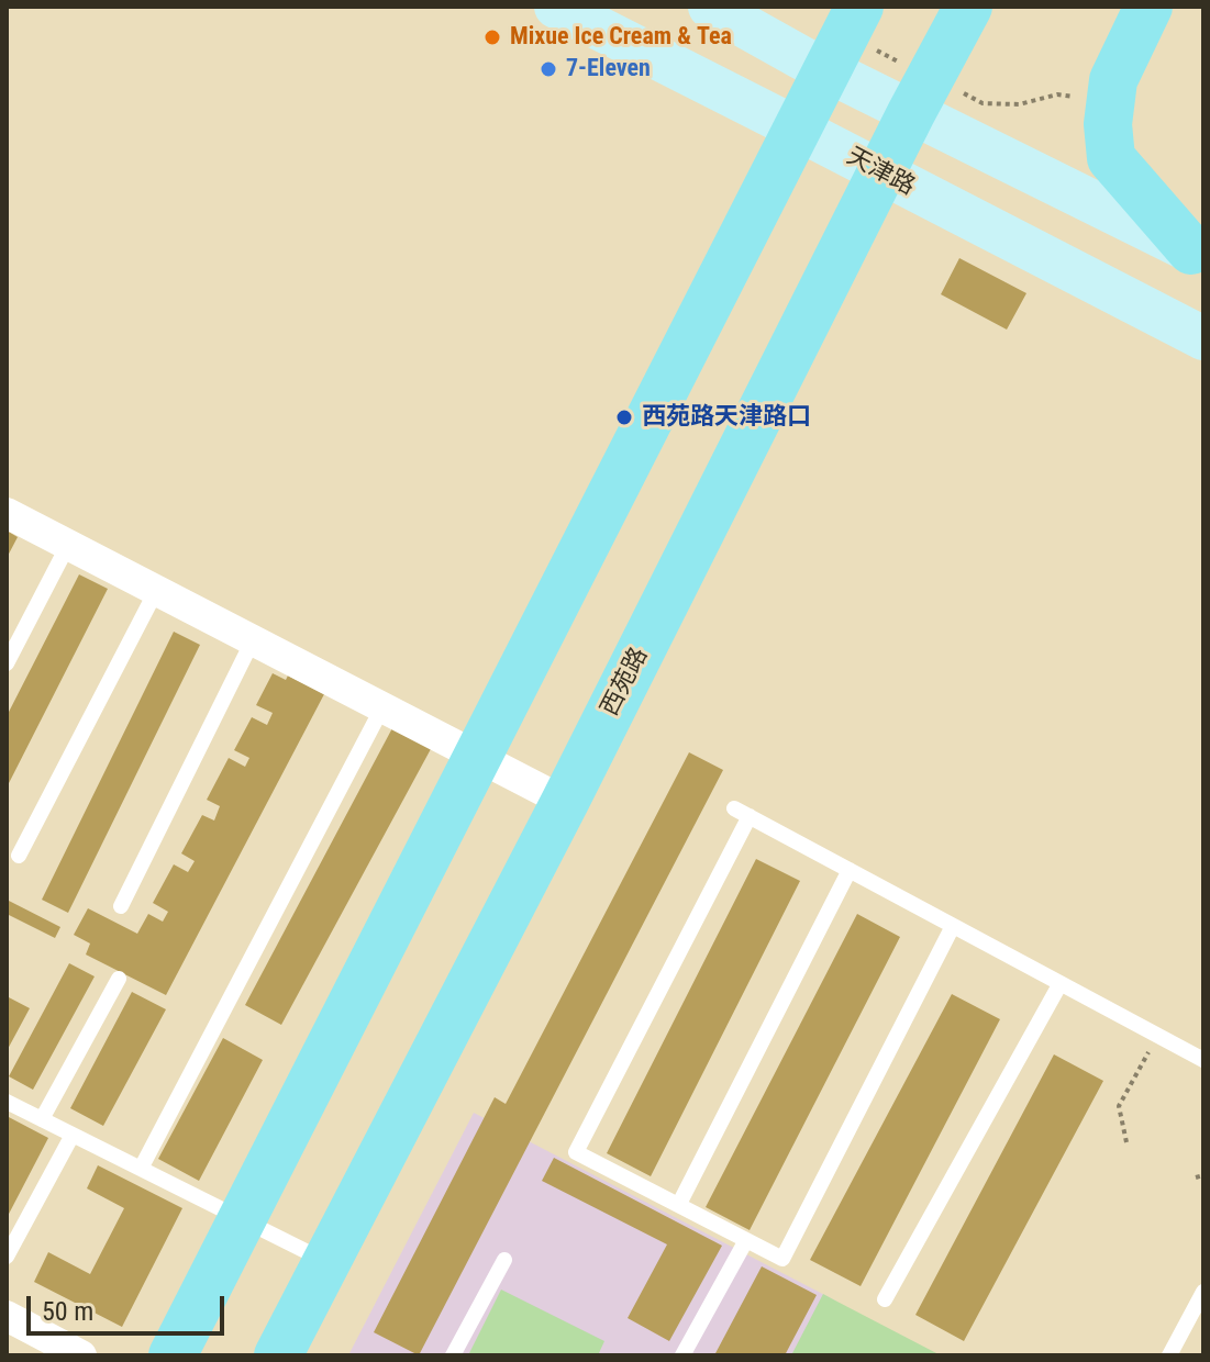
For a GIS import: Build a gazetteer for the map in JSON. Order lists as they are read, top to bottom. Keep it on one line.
{"streets":{"main road":["天津路","西苑路"]},"crossings":[["天津路","西苑路"]],"places":["Mixue Ice Cream & Tea","7-Eleven","西苑路天津路口"],"scale_bar":"50 m"}
